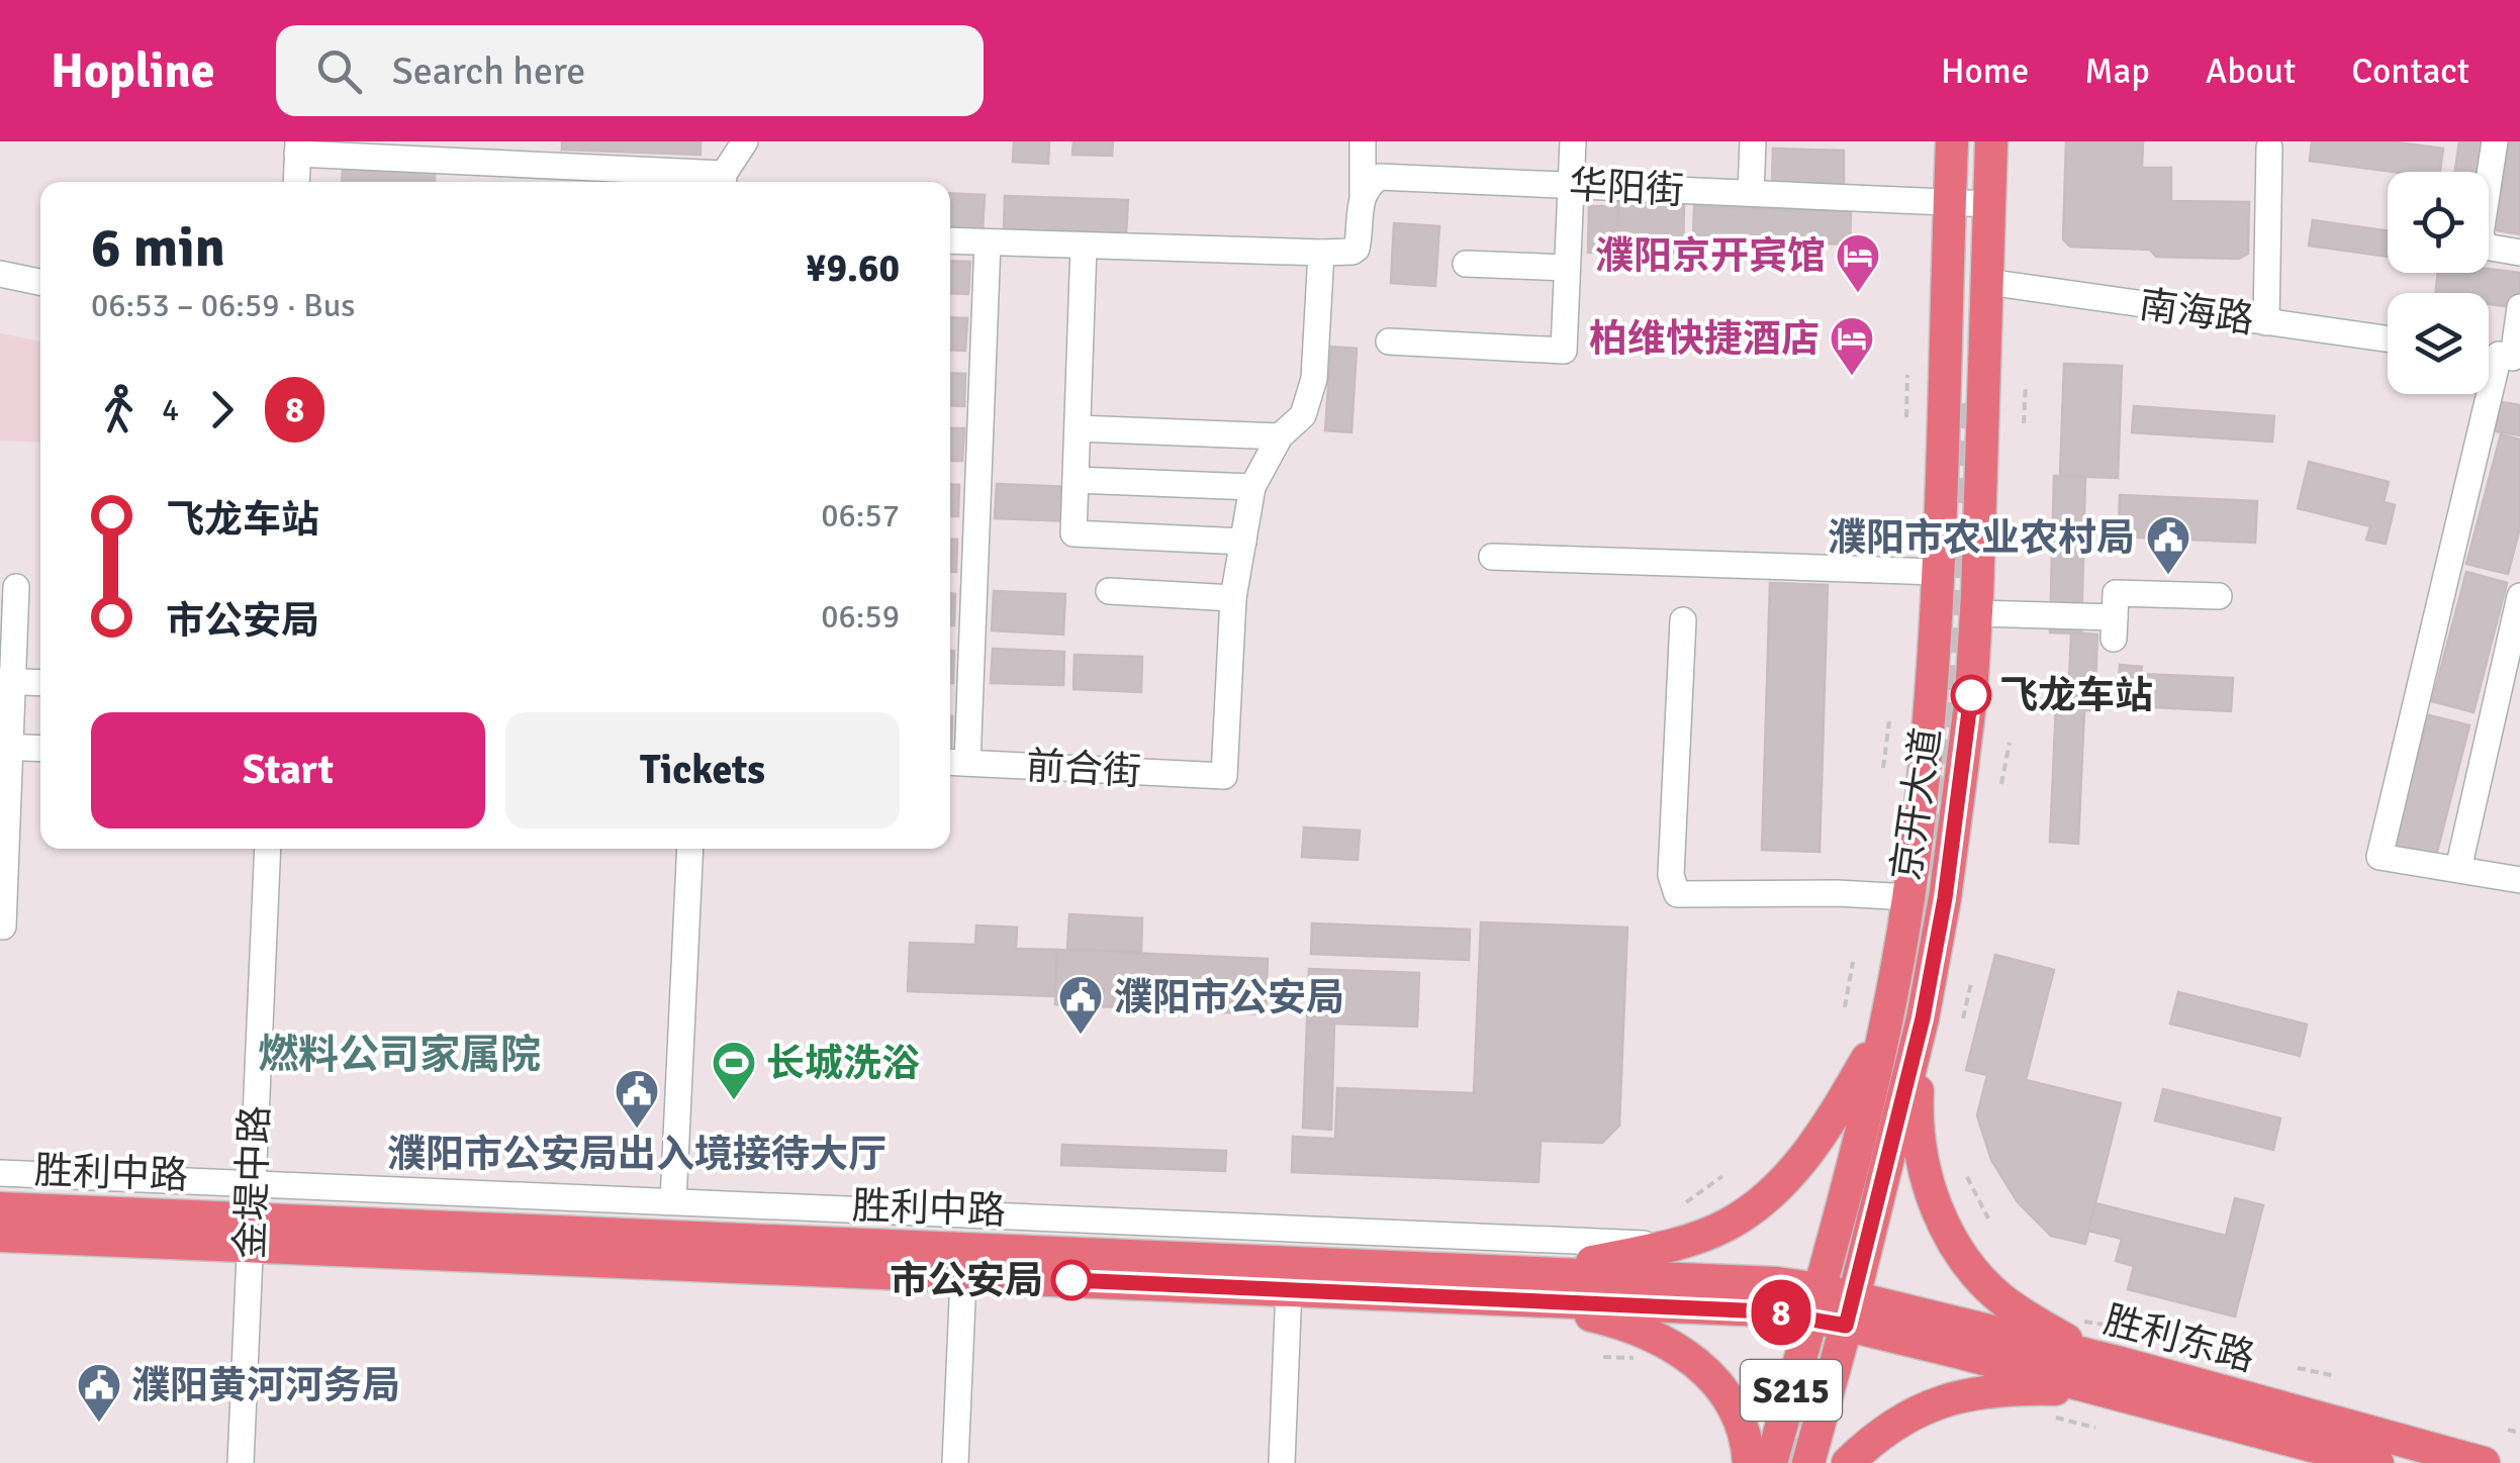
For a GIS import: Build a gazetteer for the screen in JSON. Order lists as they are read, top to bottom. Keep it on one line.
{"streets":{"main road":["京开大道","胜利中路","胜利东路","S215"],"street":["华阳街","南海路","前合街","金堤中路"]},"crossings":[["华阳街","京开大道"],["南海路","京开大道"],["京开大道","胜利中路"],["京开大道","胜利东路"],["胜利中路","金堤中路"],["胜利中路","胜利东路"]],"districts":["燃料公司家属院"],"places":{"hotel":["濮阳京开宾馆","柏维快捷酒店"],"public building":["濮阳市农业农村局","濮阳市公安局","濮阳市公安局出入境接待大厅","濮阳黄河河务局"],"other":["飞龙车站","市公安局"],"sports":["长城洗浴"]},"lines":["bus line 8"],"page":{"header":"Hopline","search":"Search here","nav":["Home","Map","About","Contact"],"on_map":"8","heading":["6 min","06:53 – 06:59 · Bus","¥9.60"],"legs":["4","8"],"list":[{"name":"飞龙车站","value":"06:57"},{"name":"市公安局","value":"06:59"}],"buttons":["Start","Tickets"]}}
